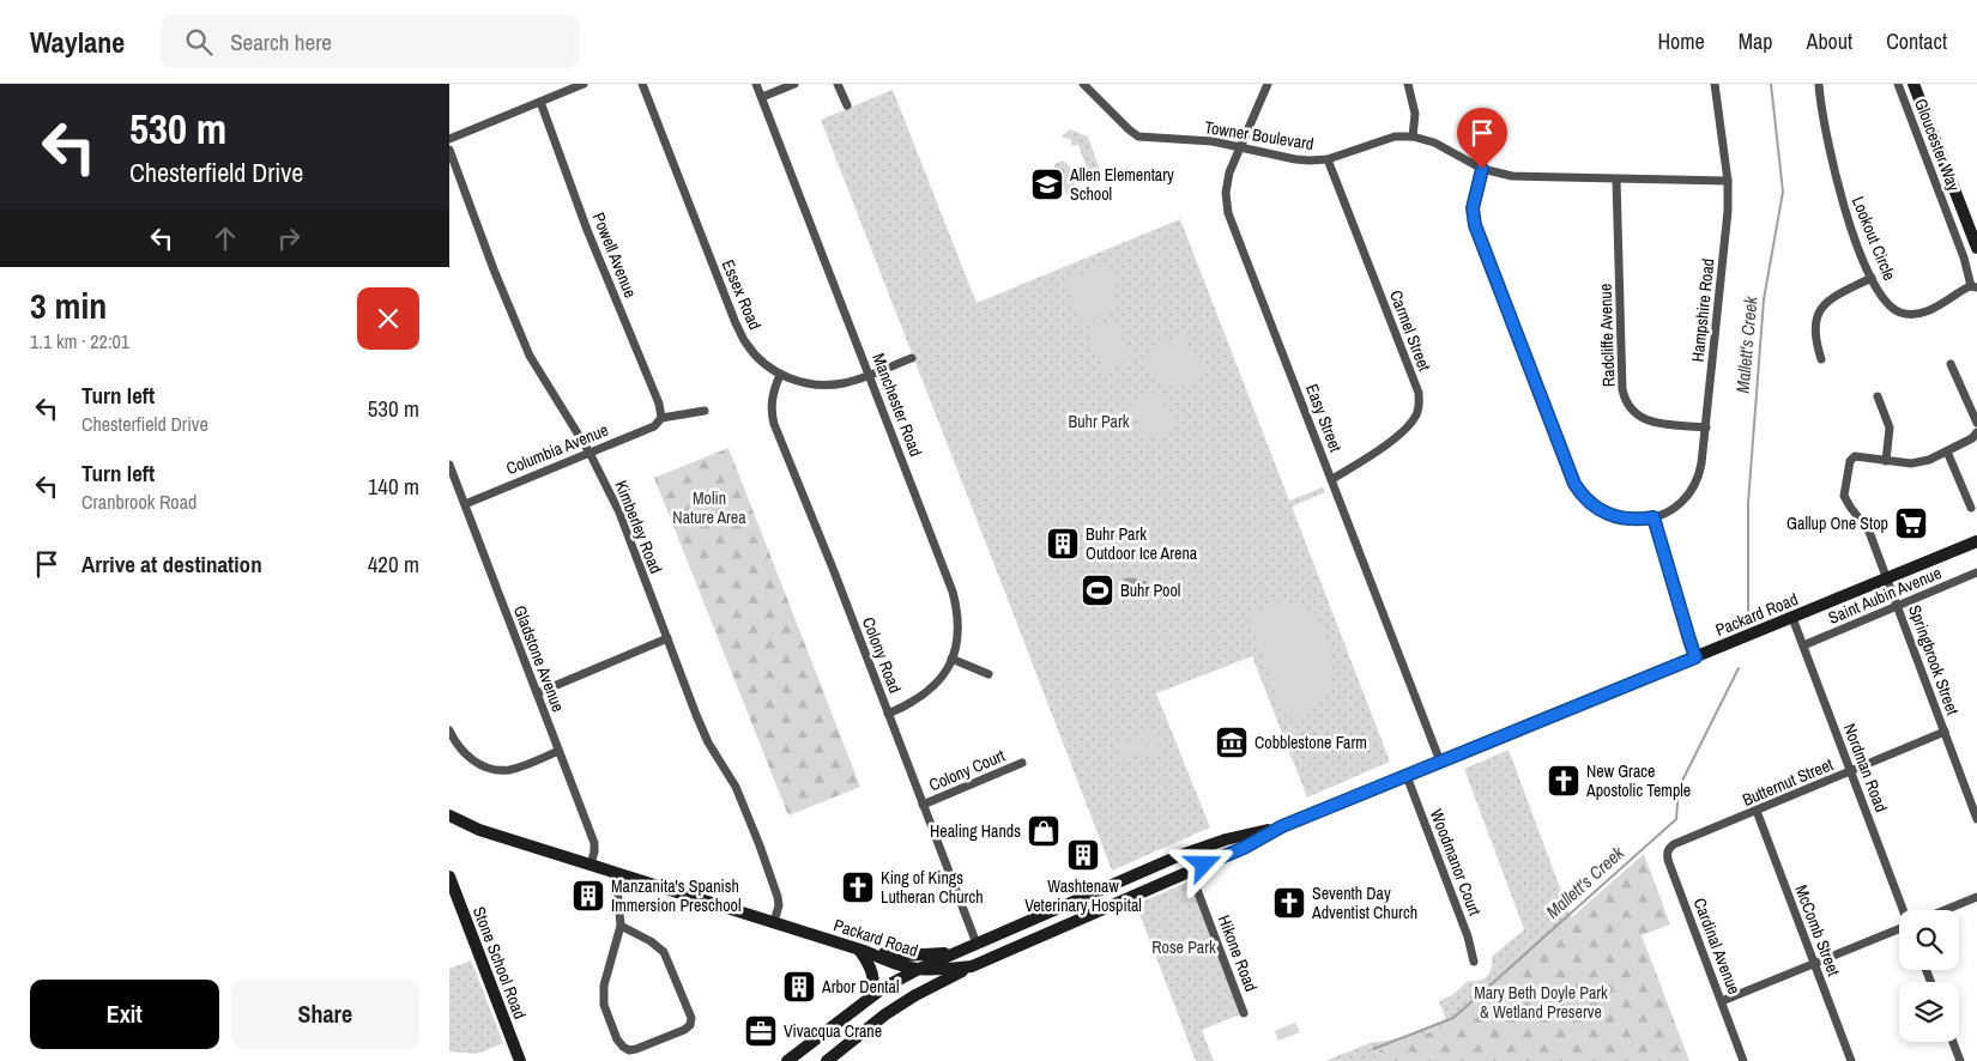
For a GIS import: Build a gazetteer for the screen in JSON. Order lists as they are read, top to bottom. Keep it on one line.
{"streets":{"main road":["Packard Road","Stone School Road"],"street":["Towner Boulevard","Gloucester Way","Lookout Circle","Powell Avenue","Essex Road","Hampshire Road","Carmel Street","Radcliffe Avenue","Manchester Road","Easy Street","Columbia Avenue","Kimberley Road","Saint Aubin Avenue","Colony Road","Gladstone Avenue","Springbrook Street","Nordman Road","Colony Court","Butternut Street","Woodmanor Court","McComb Street","Cardinal Avenue","Hikone Road"]},"crossings":[["Towner Boulevard","Hampshire Road"],["Towner Boulevard","Carmel Street"],["Towner Boulevard","Radcliffe Avenue"],["Towner Boulevard","Easy Street"],["Gloucester Way","Lookout Circle"],["Powell Avenue","Columbia Avenue"],["Essex Road","Manchester Road"],["Essex Road","Colony Road"],["Hampshire Road","Radcliffe Avenue"],["Carmel Street","Easy Street"],["Manchester Road","Colony Road"],["Easy Street","Packard Road"],["Columbia Avenue","Kimberley Road"],["Columbia Avenue","Gladstone Avenue"],["Kimberley Road","Packard Road"],["Saint Aubin Avenue","Springbrook Street"],["Saint Aubin Avenue","Nordman Road"],["Packard Road","Colony Road"],["Packard Road","Gladstone Avenue"],["Packard Road","Springbrook Street"],["Packard Road","Nordman Road"],["Packard Road","Woodmanor Court"],["Packard Road","Hikone Road"],["Colony Road","Colony Court"],["Springbrook Street","Butternut Street"],["Nordman Road","Butternut Street"],["Butternut Street","McComb Street"],["Butternut Street","Cardinal Avenue"]],"water":["Mallett's Creek"],"parks":["Buhr Park","Molin Nature Area","Rose Park","Mary Beth Doyle Park & Wetland Preserve"],"places":{"school or university":["Allen Elementary School"],"supermarket":["Gallup One Stop"],"building":["Buhr Park Outdoor Ice Arena","Washtenaw Veterinary Hospital","Manzanita's Spanish Immersion Preschool","Arbor Dental"],"sports":["Buhr Pool"],"museum":["Cobblestone Farm"],"church":["New Grace Apostolic Temple","King of Kings Lutheran Church","Seventh Day Adventist Church"],"shop":["Healing Hands"],"office":["Vivacqua Crane"]},"page":{"header":"Waylane","search":"Search here","nav":["Home","Map","About","Contact"],"turn":["530 m","Chesterfield Drive"],"heading":["3 min","1.1 km · 22:01"],"list":[{"name":"Turn left","note":"Chesterfield Drive","value":"530 m"},{"name":"Turn left","note":"Cranbrook Road","value":"140 m"},{"name":"Arrive at destination","value":"420 m"}],"buttons":["Exit","Share"]}}
